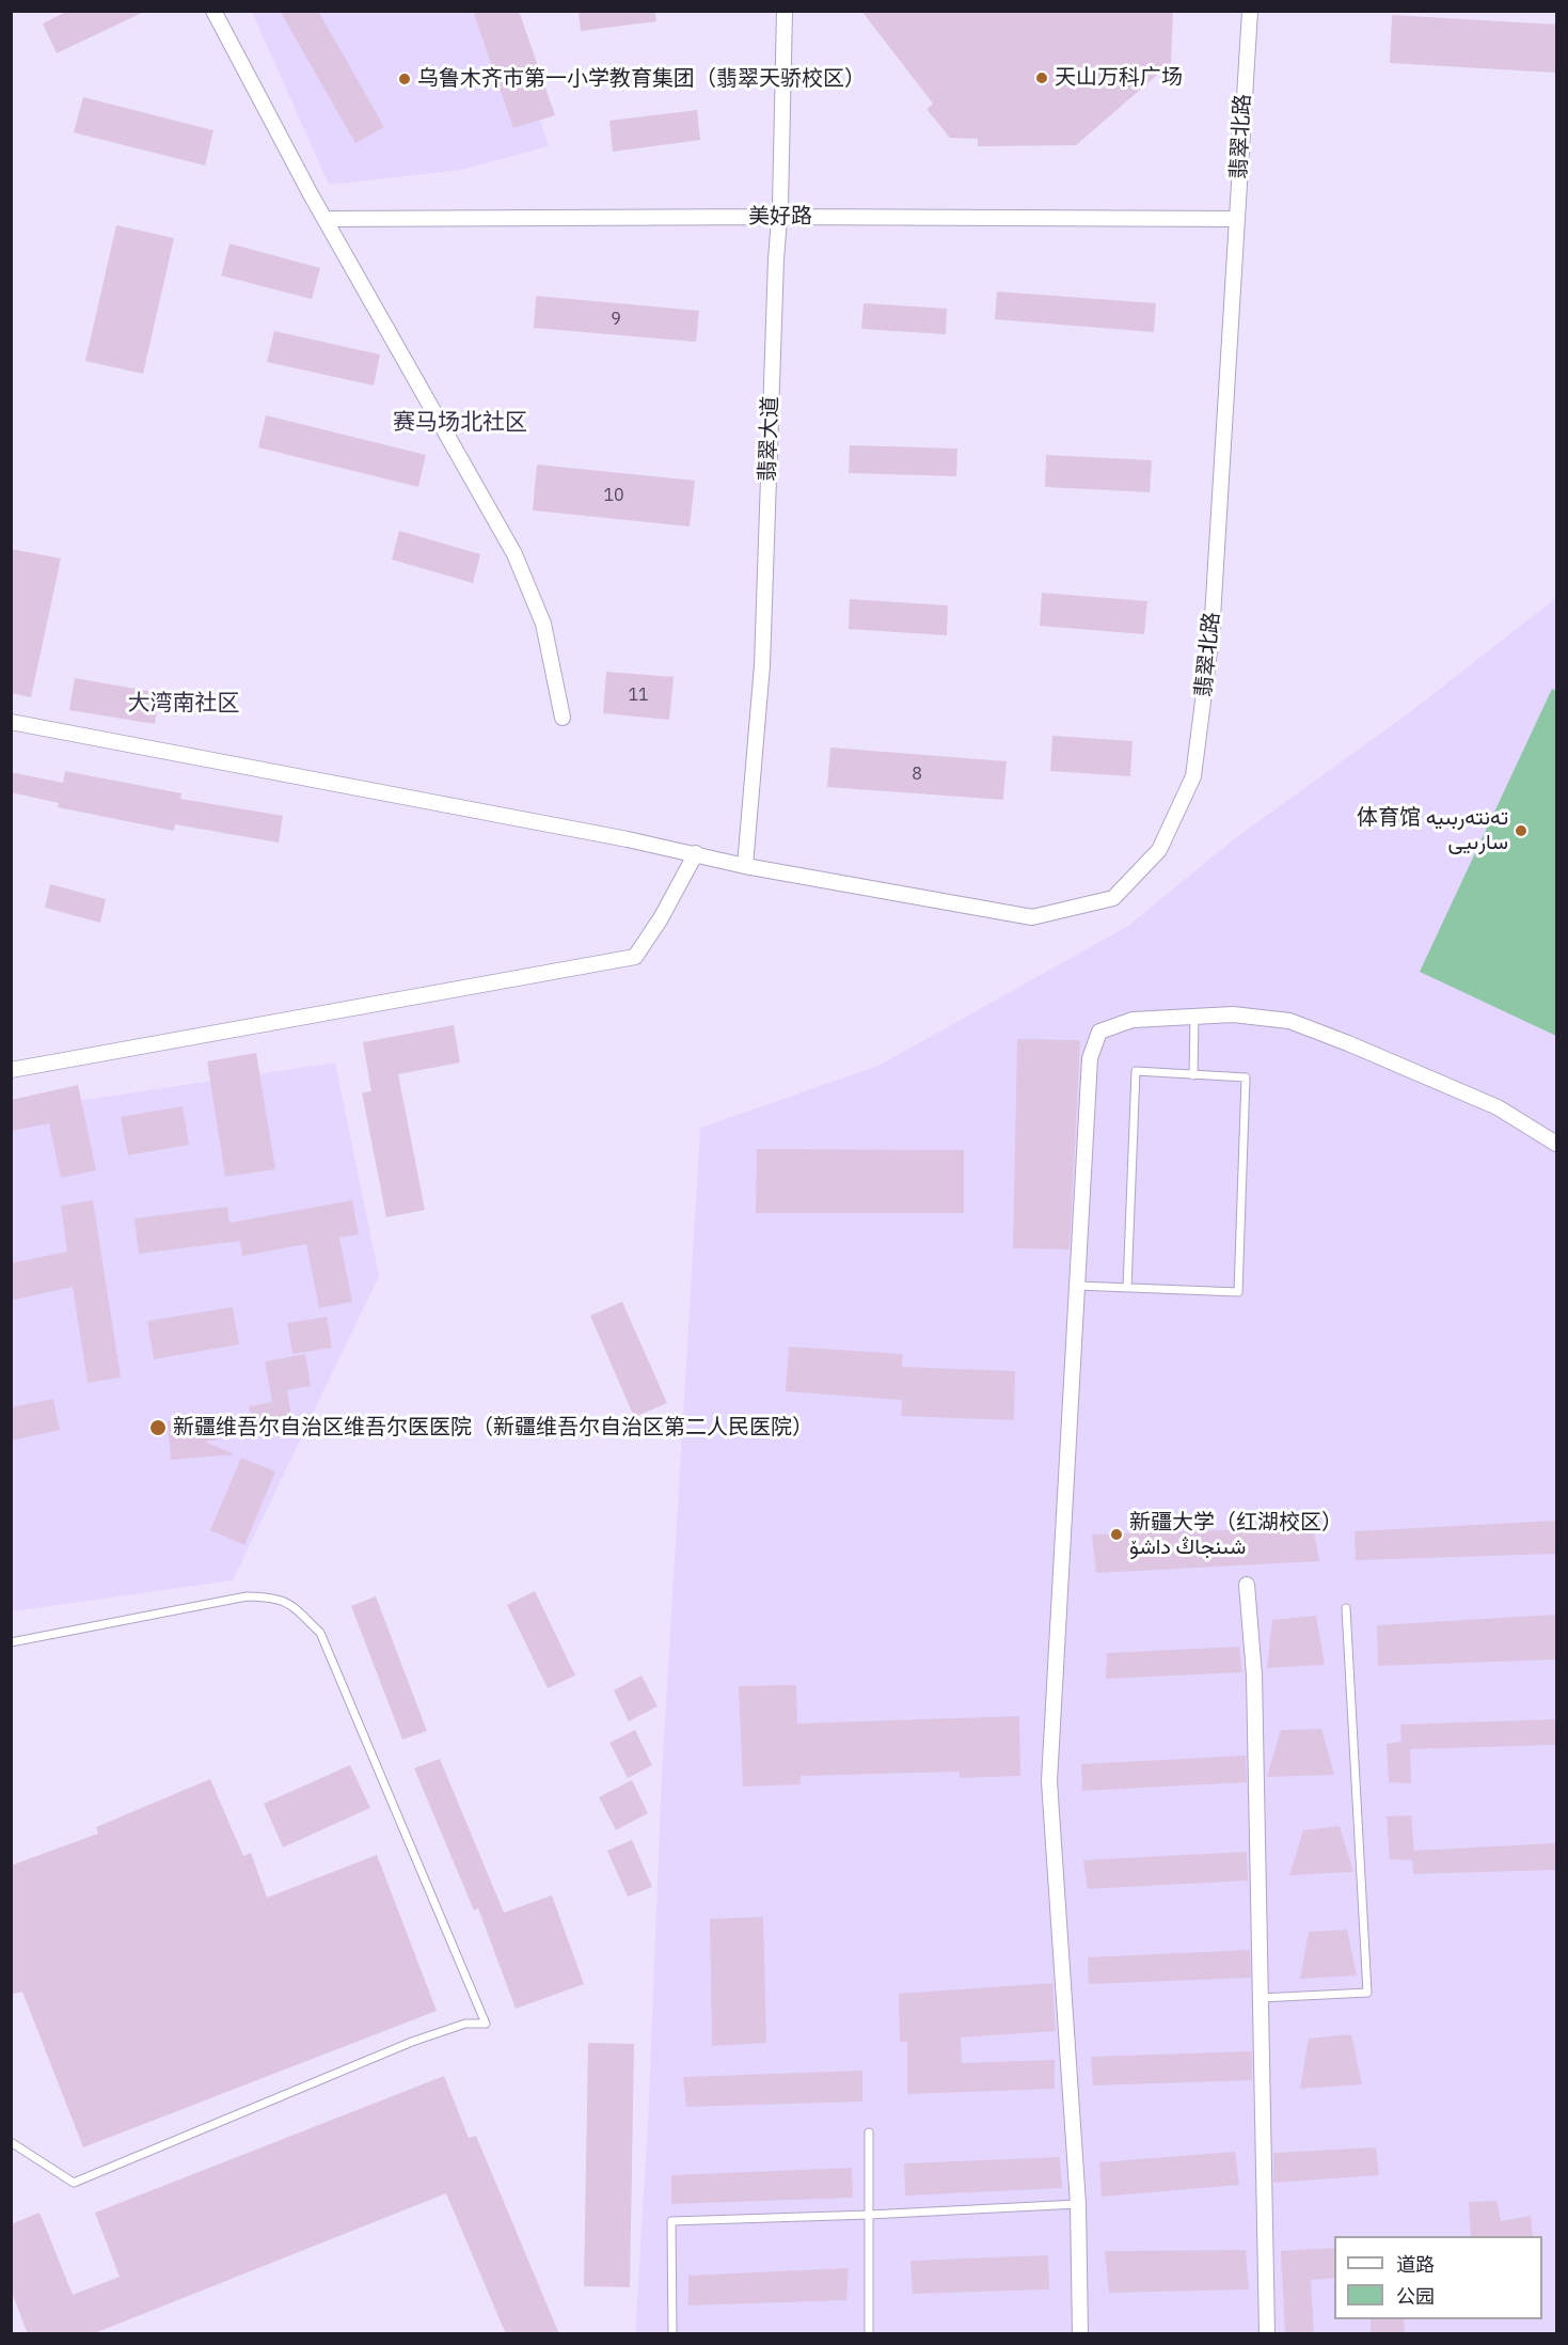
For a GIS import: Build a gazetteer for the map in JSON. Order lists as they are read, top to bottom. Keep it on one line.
{"streets":{"street":["翡翠北路","美好路","翡翠大道"]},"crossings":[["翡翠北路","美好路"],["翡翠北路","翡翠大道"],["美好路","翡翠大道"]],"districts":["赛马场北社区","大湾南社区"],"places":["天山万科广场","乌鲁木齐市第一小学教育集团（翡翠天骄校区）","体育馆 تەنتەربىيە سارىيى","新疆维吾尔自治区维吾尔医医院（新疆维吾尔自治区第二人民医院）","新疆大学（红湖校区） شىنجاڭ داشۆ"],"house_numbers":["9","10","11","8"],"legend":["道路","公园"]}
